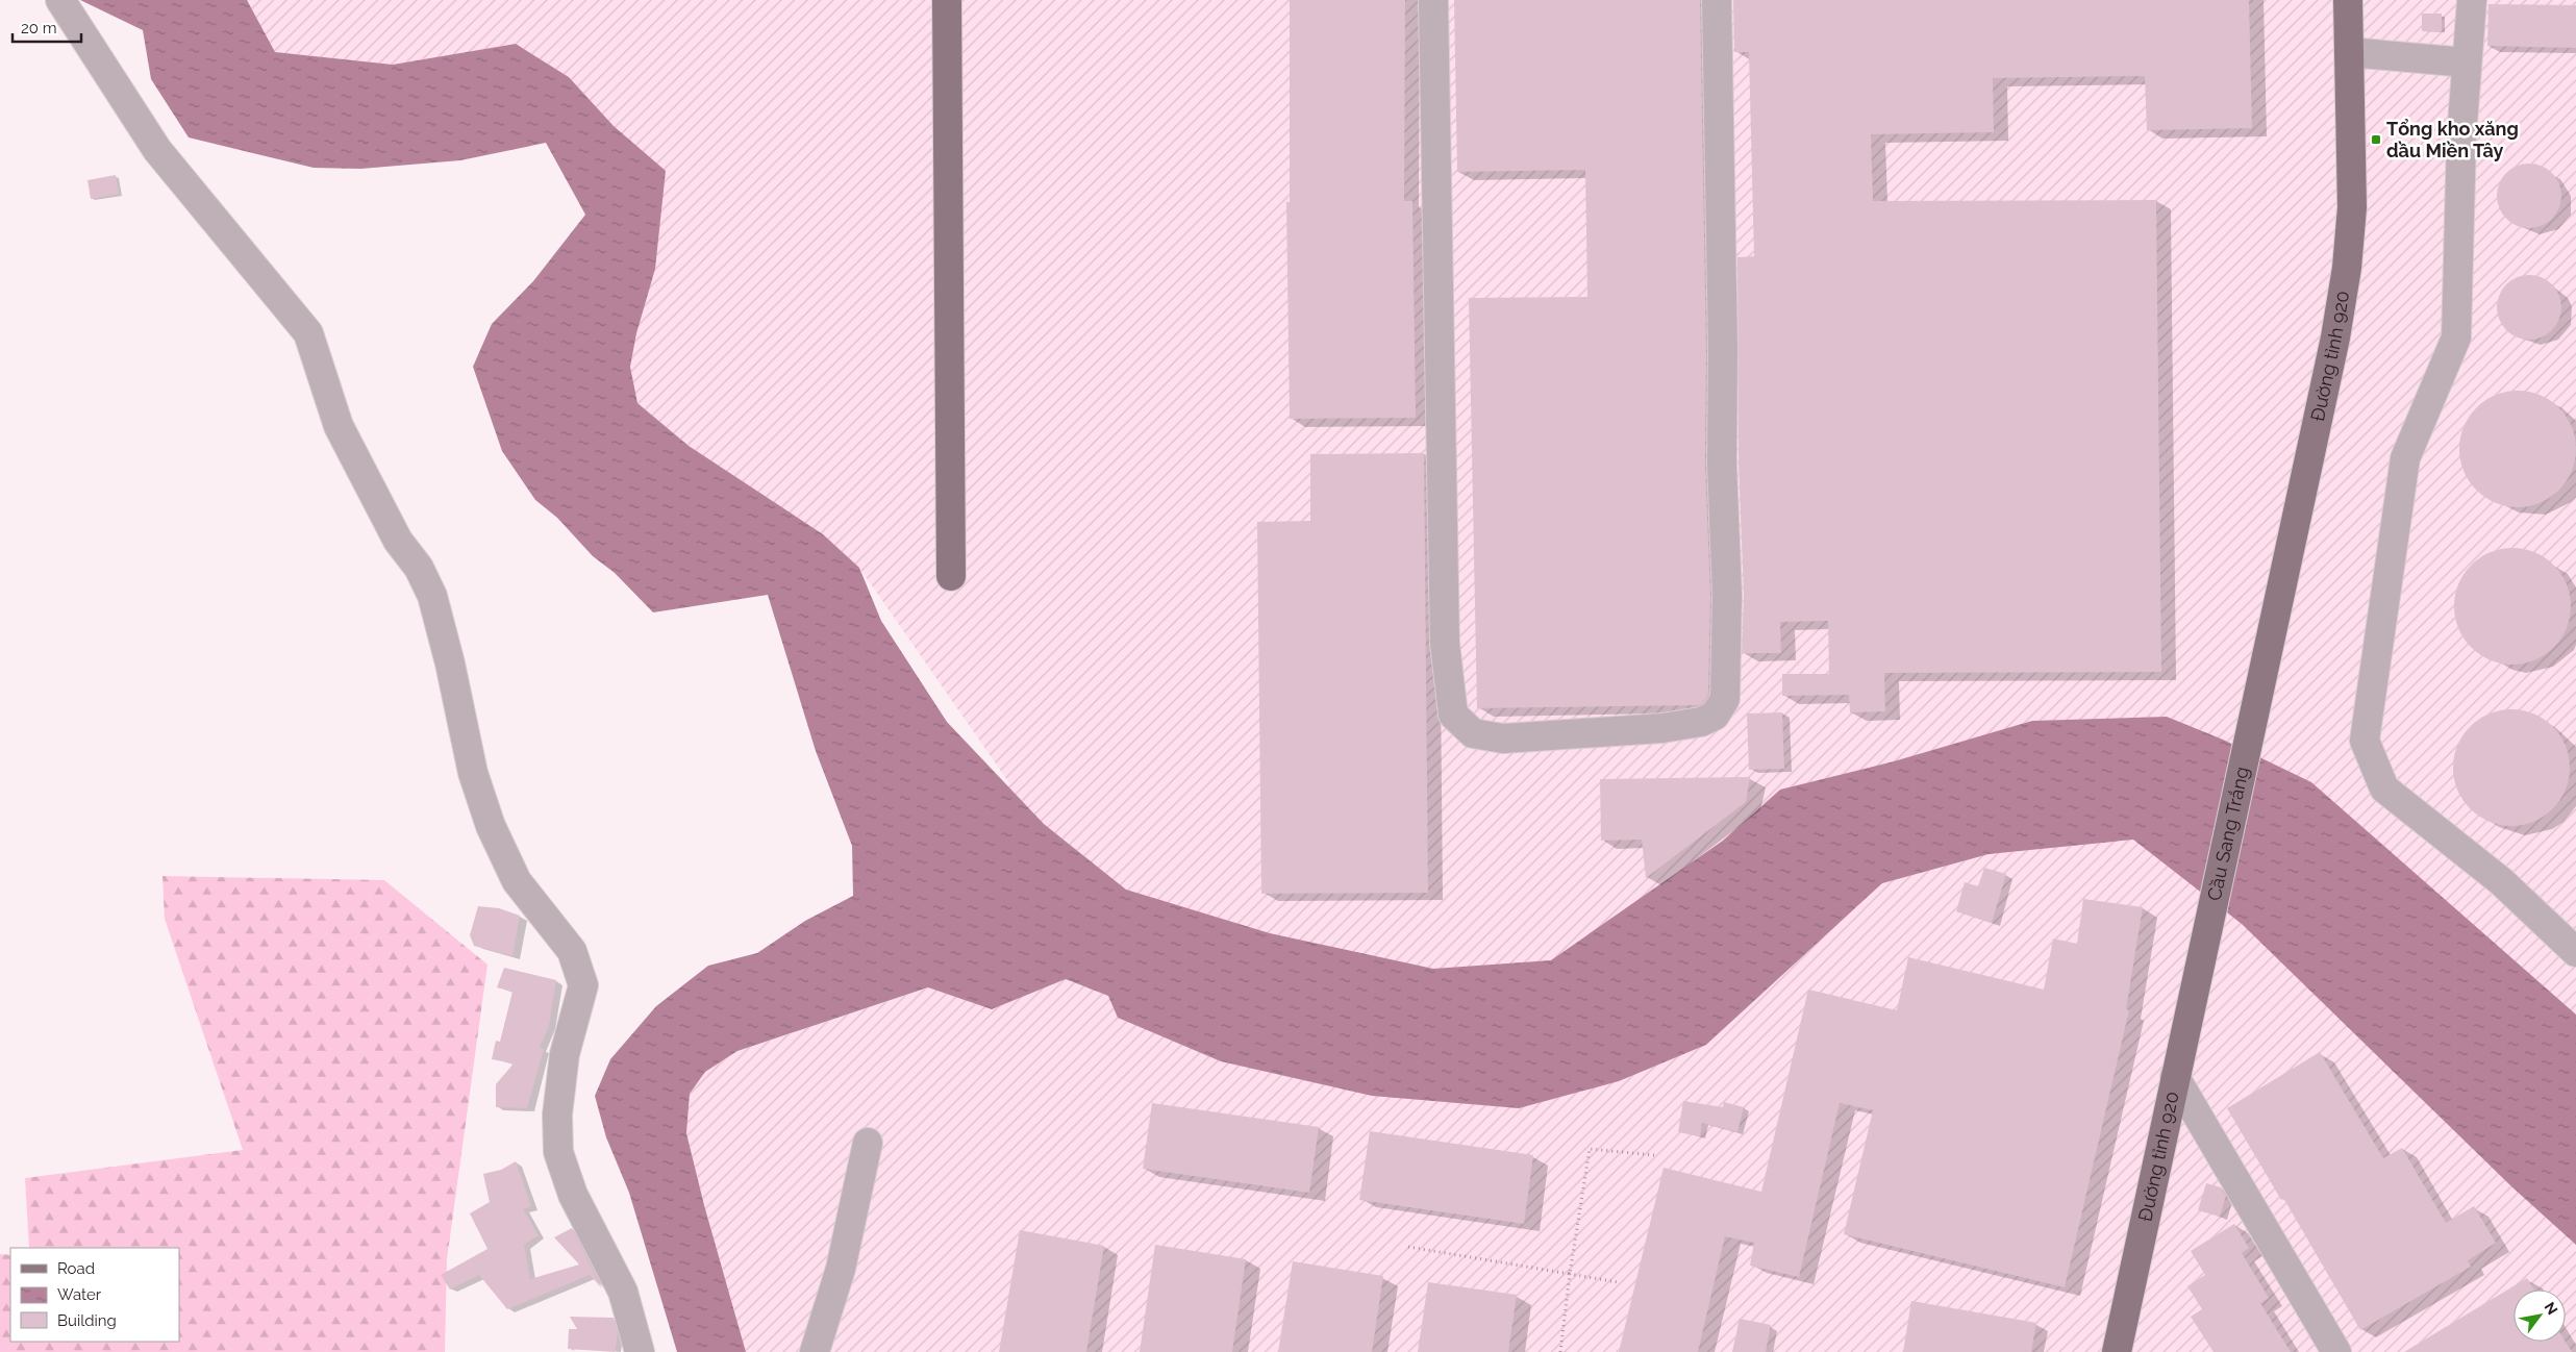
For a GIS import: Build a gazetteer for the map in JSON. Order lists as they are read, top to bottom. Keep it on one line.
{"streets":{"main road":["Đường tỉnh 920","Cầu Sang Trắng"]},"crossings":[["Đường tỉnh 920","Cầu Sang Trắng"]],"places":{"transit":["Tổng kho xăng dầu Miền Tây"]},"legend":["Road","Water","Building"],"scale_bar":"20 m","north":"top right"}
